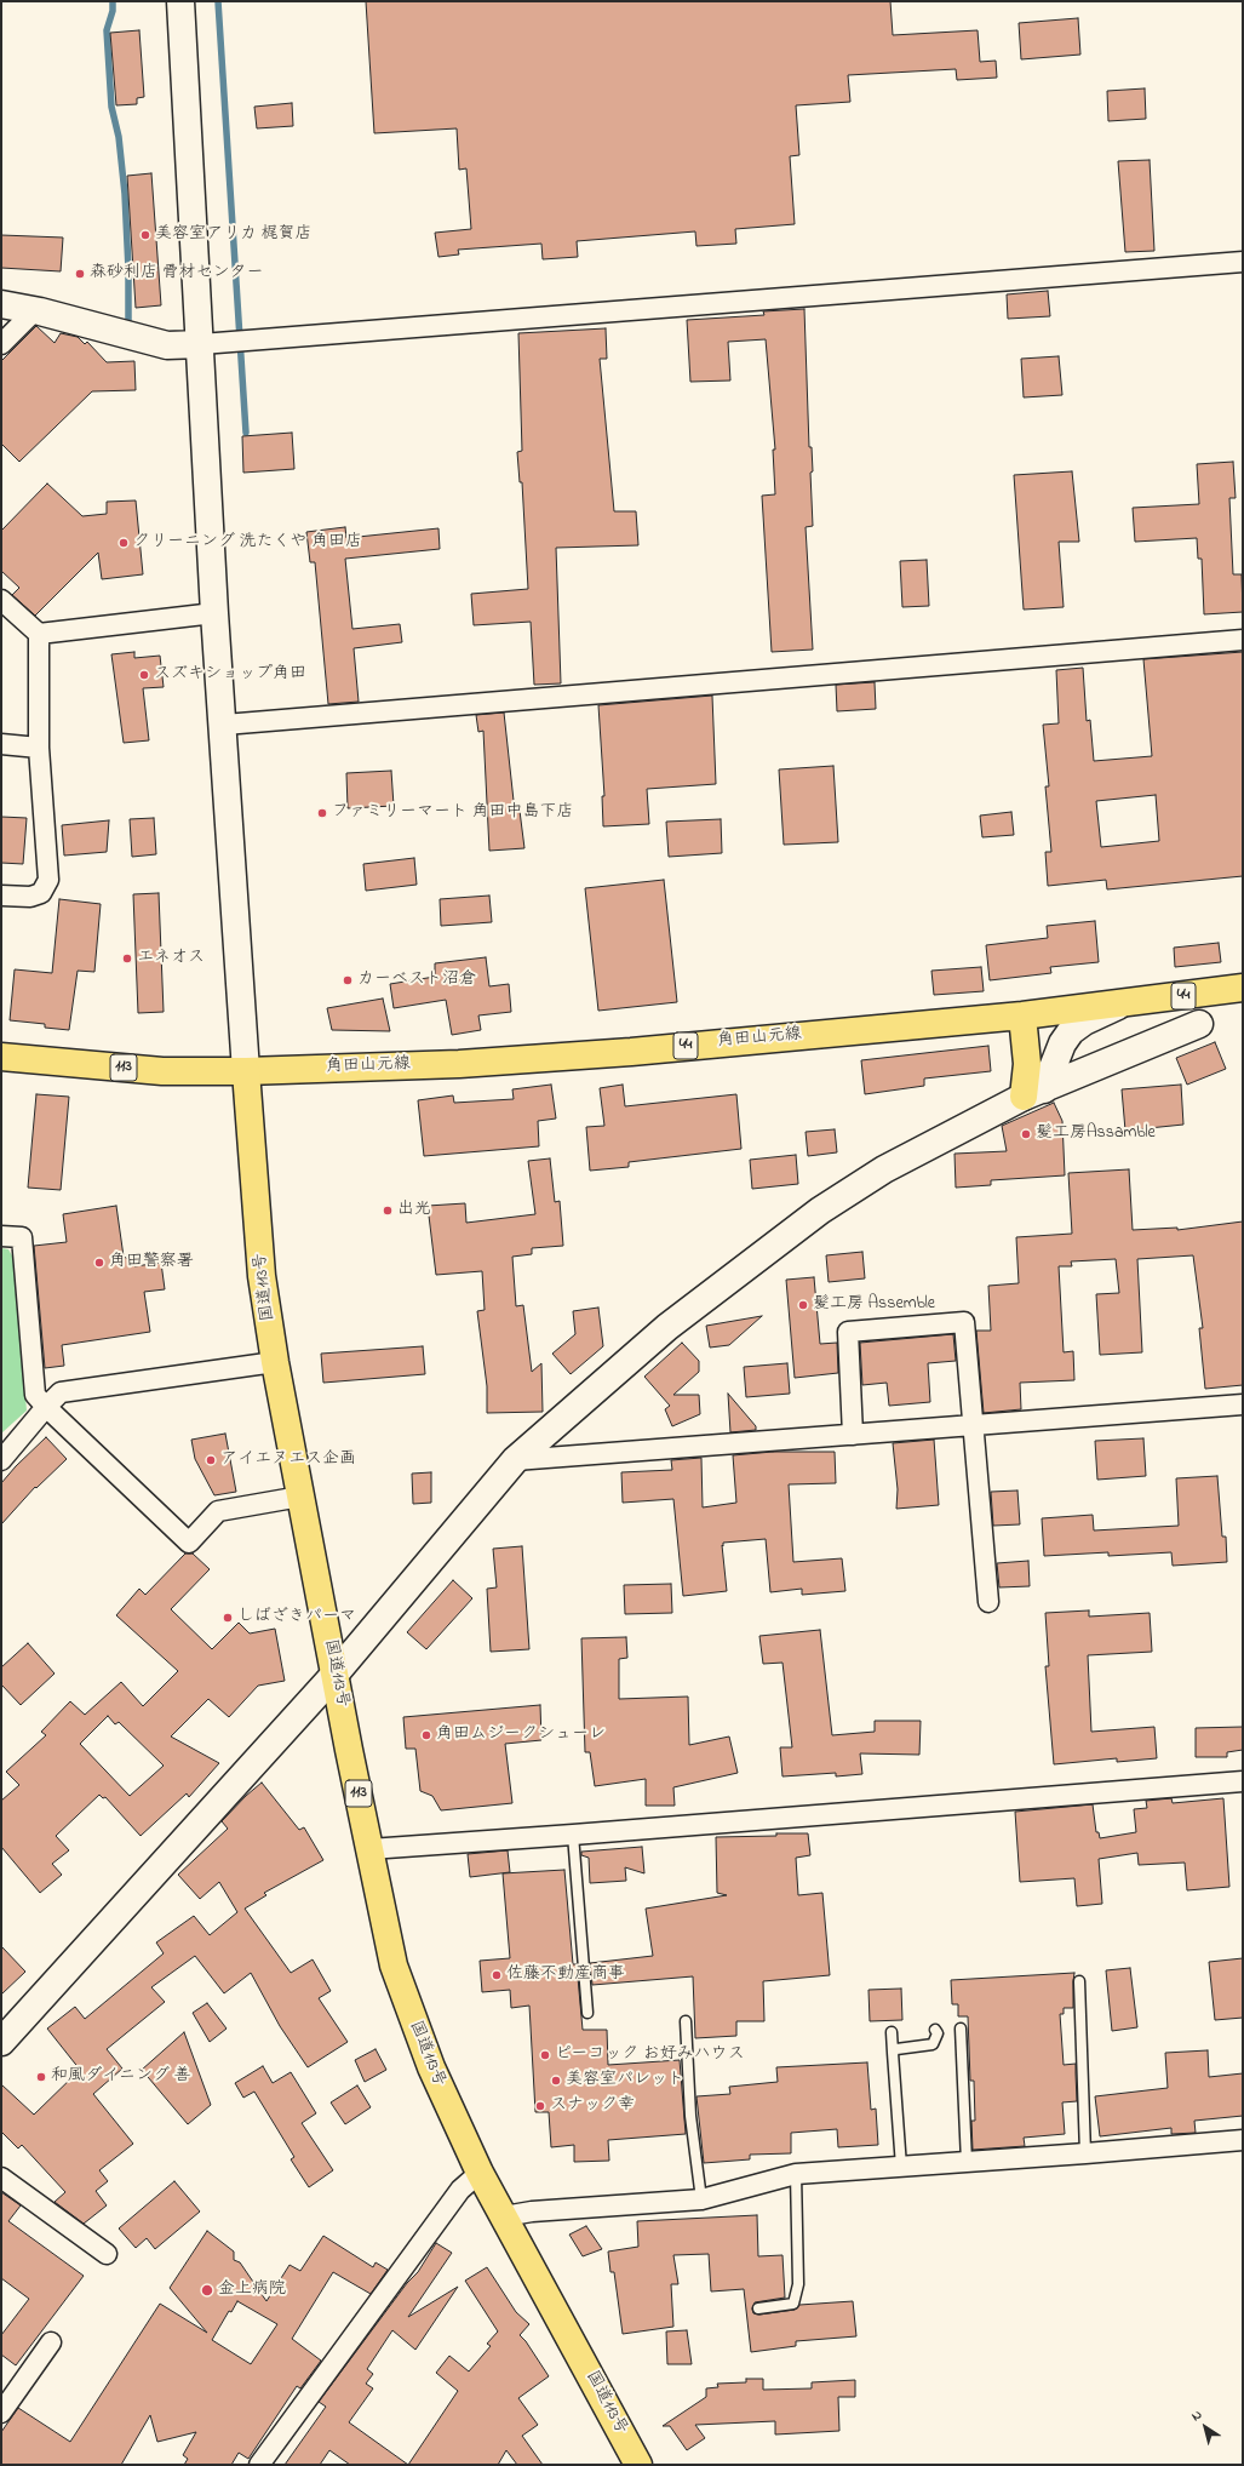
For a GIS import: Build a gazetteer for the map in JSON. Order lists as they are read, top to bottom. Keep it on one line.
{"streets":{"main road":["44","角田山元線","113","国道113号"]},"crossings":[["角田山元線","113"],["角田山元線","国道113号"],["113","国道113号"]],"places":["美容室アリカ 梶賀店","森砂利店 骨材センター","クリーニング 洗たくや 角田店","スズキショップ角田","ファミリーマート 角田中島下店","エネオス","カーベスト沼倉","髪工房Assamble","出光","角田警察署","髪工房 Assemble","アイエヌエス企画","しばざきパーマ","角田ムジークシューレ","佐藤不動産商事","ピーコック お好みハウス","和風ダイニング 善","美容室パレット","スナック幸","金上病院"],"north":"top left"}
